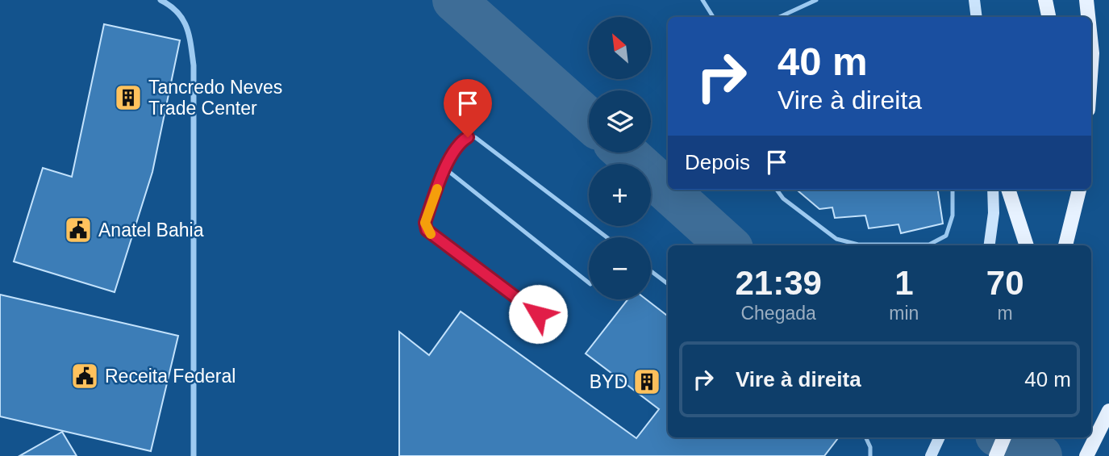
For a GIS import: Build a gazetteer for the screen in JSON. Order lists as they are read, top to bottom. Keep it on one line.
{"places":{"building":["Tancredo Neves Trade Center","BYD"],"public building":["Anatel Bahia","Receita Federal"]},"north":"top left","page":{"map_buttons":["+","−"],"turn":["40 m","Vire à direita"],"then":"Depois","eta":["21:39","Chegada","1","min","70","m"],"list":[{"name":"Vire à direita","value":"40 m"}]}}
